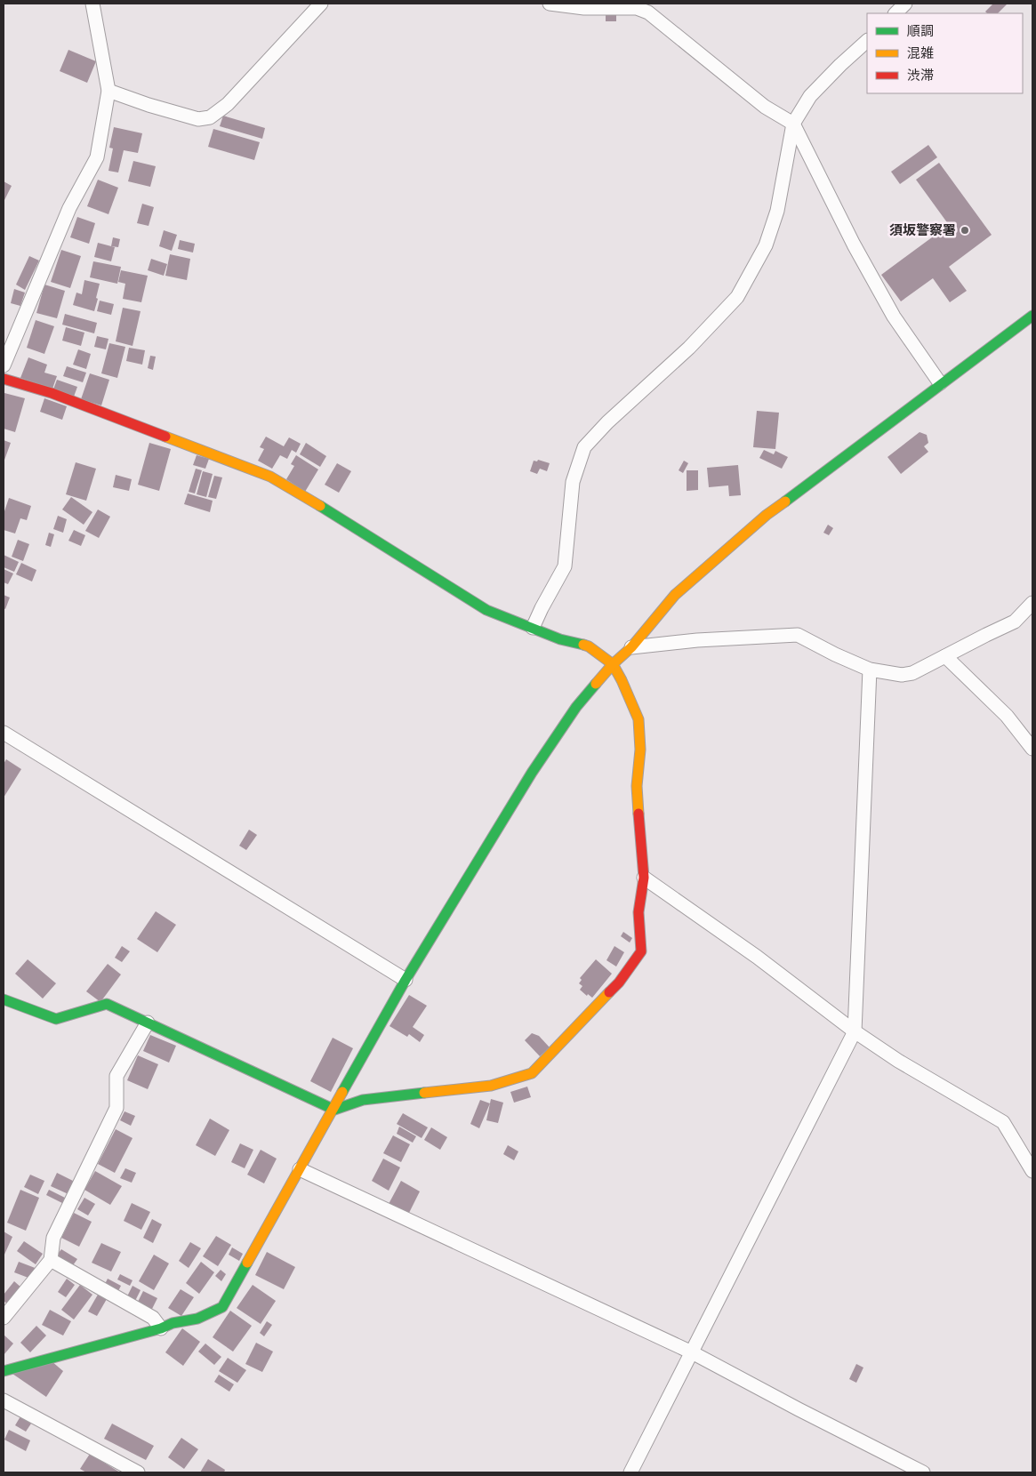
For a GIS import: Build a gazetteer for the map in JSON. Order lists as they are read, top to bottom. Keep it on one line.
{"places":["須坂警察署"],"legend":["順調","混雑","渋滞"]}
